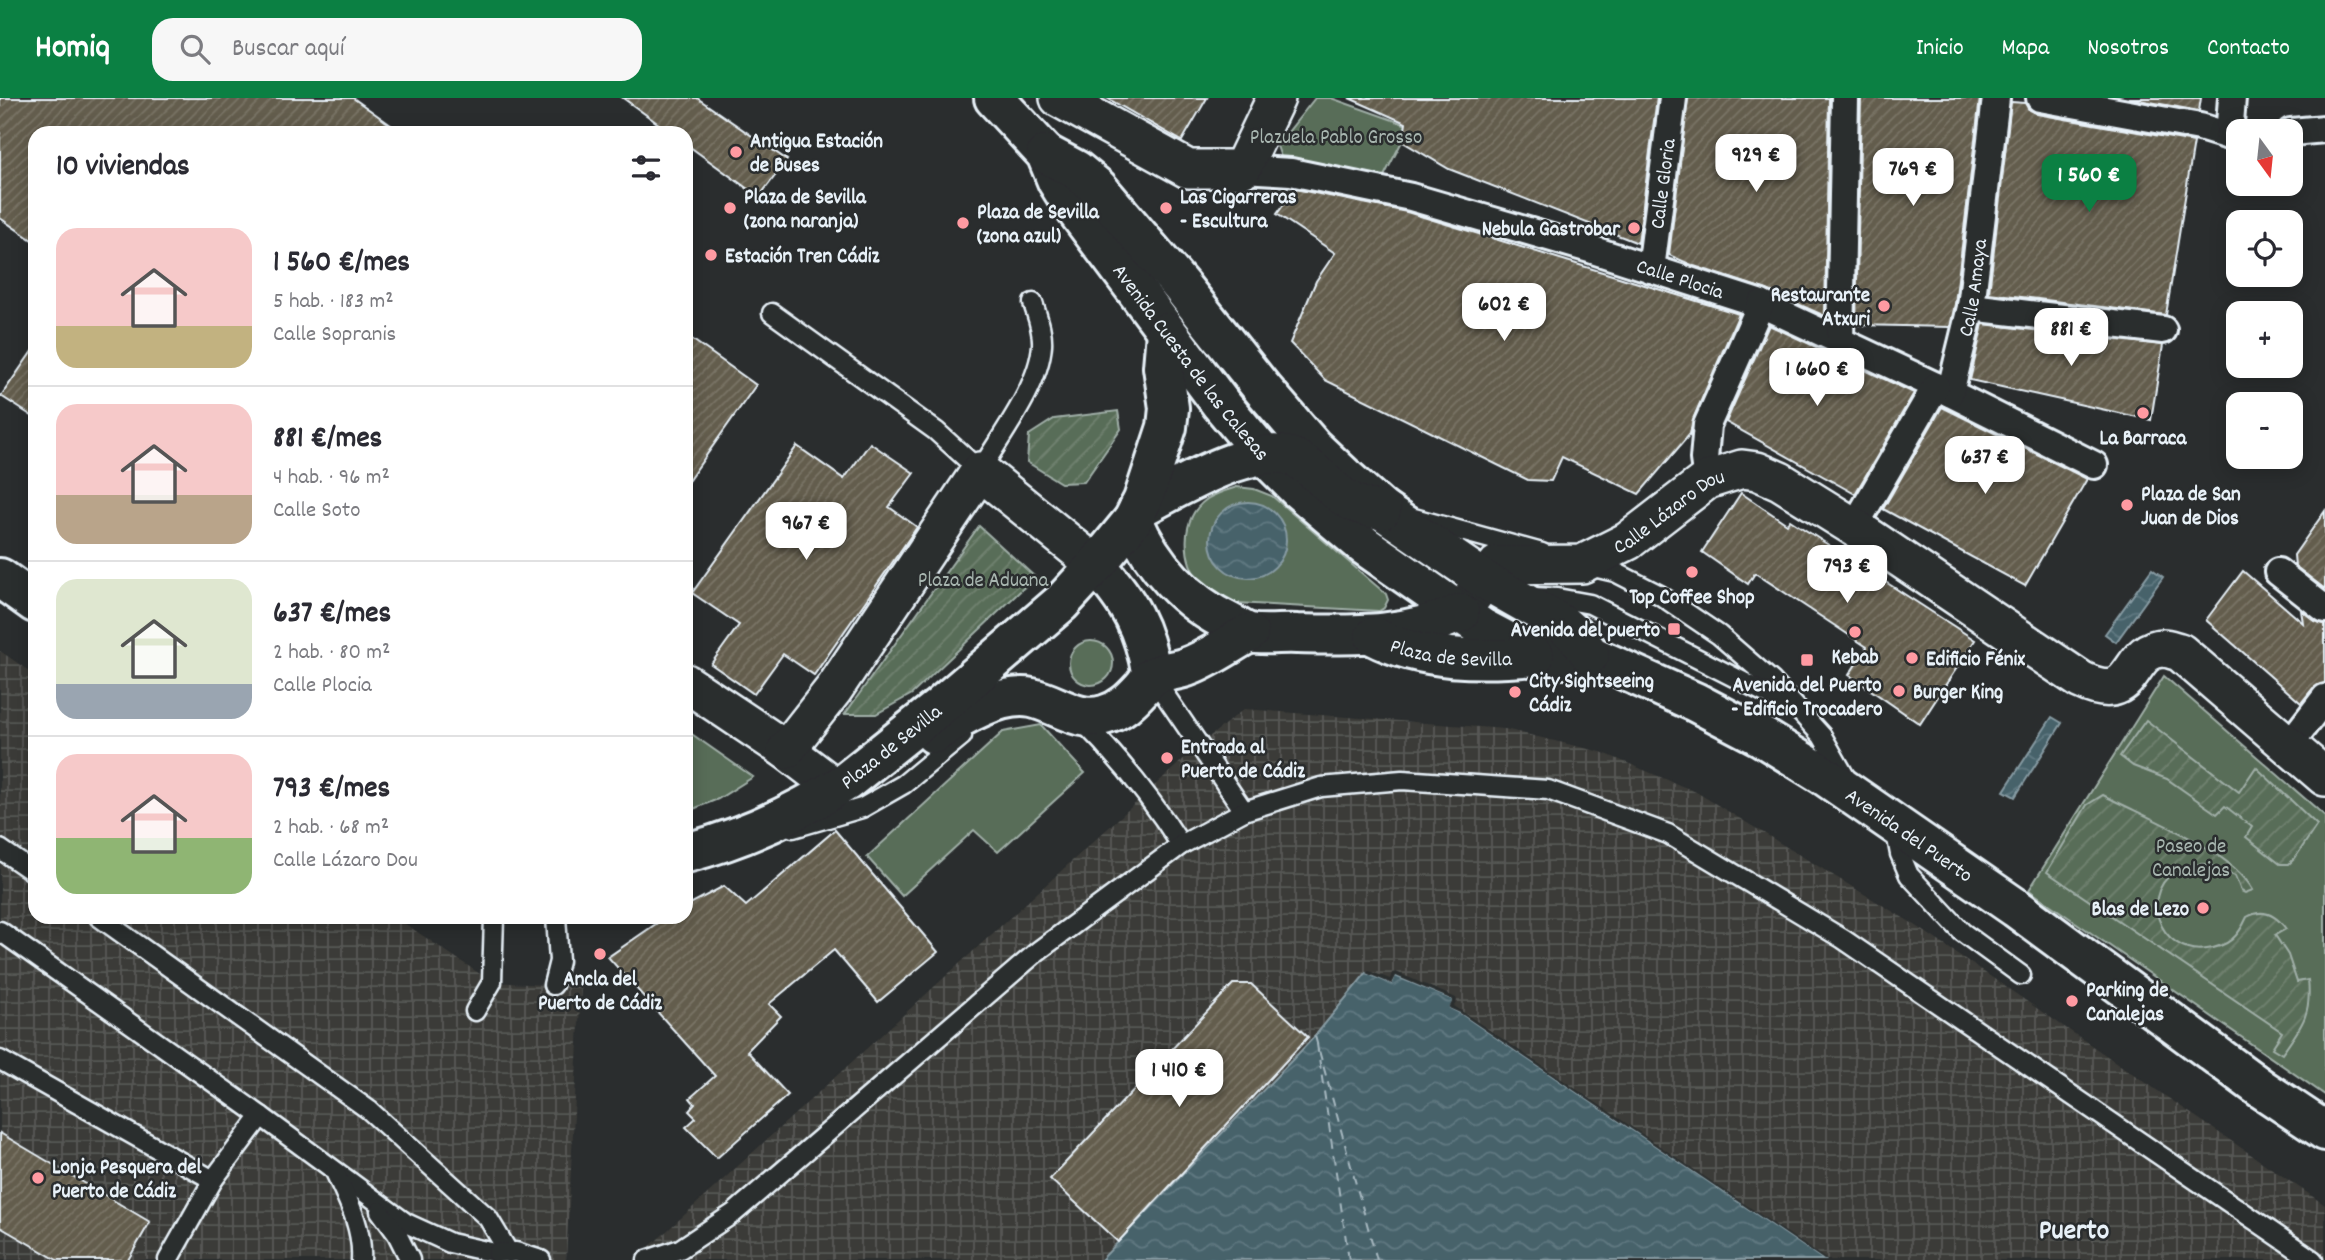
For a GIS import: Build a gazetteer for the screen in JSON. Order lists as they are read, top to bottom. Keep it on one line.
{"streets":{"street":["Calle Gloria","Calle Plocia","Calle Amaya","Avenida Cuesta de las Calesas","Calle Lázaro Dou","Plaza de Sevilla","Avenida del Puerto"]},"crossings":[["Calle Gloria","Calle Plocia"],["Calle Plocia","Calle Amaya"],["Calle Amaya","Calle Lázaro Dou"],["Avenida Cuesta de las Calesas","Calle Lázaro Dou"],["Avenida Cuesta de las Calesas","Plaza de Sevilla"],["Avenida Cuesta de las Calesas","Avenida del Puerto"],["Plaza de Sevilla","Avenida del Puerto"]],"districts":["Puerto"],"parks":["Plazuela Pablo Grosso","Plaza de Aduana","Paseo de Canalejas"],"places":{"other":["Antigua Estación de Buses","Plaza de Sevilla (zona naranja)","Las Cigarreras - Escultura","Plaza de Sevilla (zona azul)","Nebula Gastrobar","Estación Tren Cádiz","Restaurante Atxuri","La Barraca","Plaza de San Juan de Dios","Top Coffee Shop","Kebab","Edificio Fénix","Burger King","City Sightseeing Cádiz","Entrada al Puerto de Cádiz","Blas de Lezo","Ancla del Puerto de Cádiz","Parking de Canalejas","Lonja Pesquera del Puerto de Cádiz"],"transit":["Avenida del puerto","Avenida del Puerto - Edificio Trocadero"]},"north":"bottom","page":{"header":"Homiq","search":"Buscar aquí","nav":["Inicio","Mapa","Nosotros","Contacto"],"map_buttons":["+","−"],"heading":"10 viviendas","price":["929 €","769 €","1 560 €","602 €","881 €","1 660 €","637 €","967 €","793 €","1 410 €"],"list":[{"name":"1 560 €/mes","note":"5 hab. · 183 m² · Calle Sopranis"},{"name":"881 €/mes","note":"4 hab. · 96 m² · Calle Soto"},{"name":"637 €/mes","note":"2 hab. · 80 m² · Calle Plocia"},{"name":"793 €/mes","note":"2 hab. · 68 m² · Calle Lázaro Dou"}]}}
